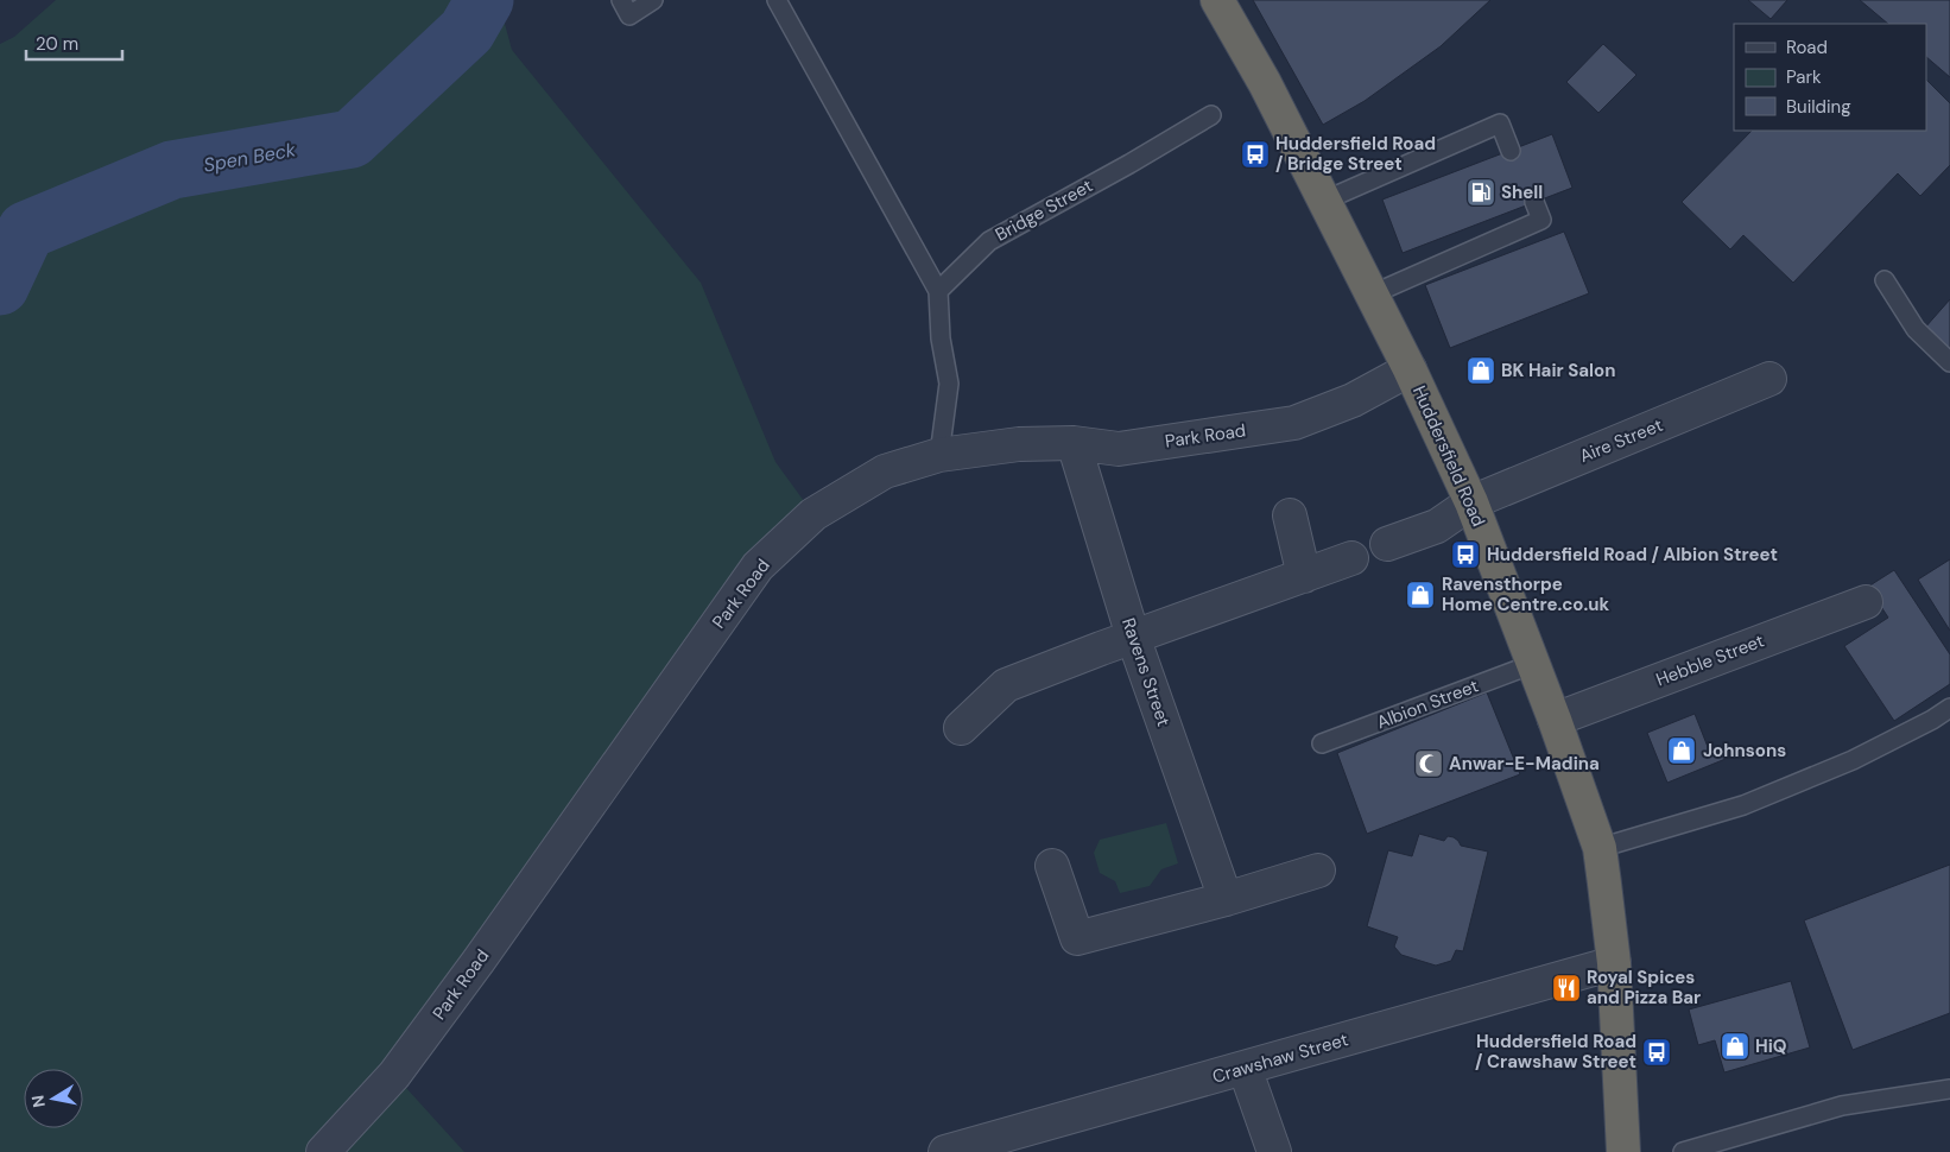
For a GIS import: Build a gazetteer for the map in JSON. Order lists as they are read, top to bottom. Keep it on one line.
{"streets":{"highway":["Huddersfield Road"],"street":["Park Road","Aire Street","Hebble Street","Ravens Street","Crawshaw Street"],"lane":["Bridge Street","Albion Street"]},"crossings":[["Park Road","Huddersfield Road"],["Park Road","Ravens Street"],["Aire Street","Huddersfield Road"],["Huddersfield Road","Hebble Street"],["Huddersfield Road","Albion Street"],["Huddersfield Road","Crawshaw Street"]],"water":["Spen Beck"],"places":{"bus stop":["Huddersfield Road / Bridge Street","Huddersfield Road / Albion Street","Huddersfield Road / Crawshaw Street"],"fuel station":["Shell"],"shop":["BK Hair Salon","Ravensthorpe Home Centre.co.uk","Johnsons","HiQ"],"mosque":["Anwar-E-Madina"],"restaurant":["Royal Spices and Pizza Bar"]},"legend":["Road","Park","Building"],"scale_bar":"20 m","north":"left"}
